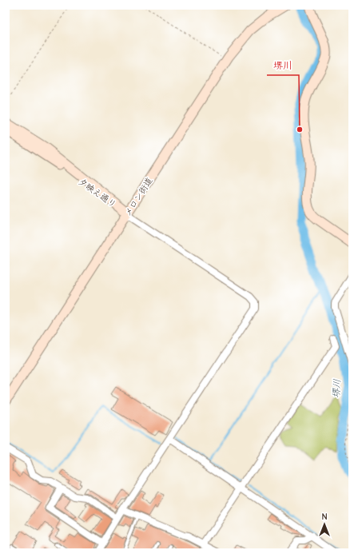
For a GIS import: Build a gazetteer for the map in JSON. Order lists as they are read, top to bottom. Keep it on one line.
{"streets":{"street":["夕映え通り","メロン街道"]},"crossings":[["夕映え通り","メロン街道"]],"water":["堺川"],"places":["堺川"],"north":"top"}
